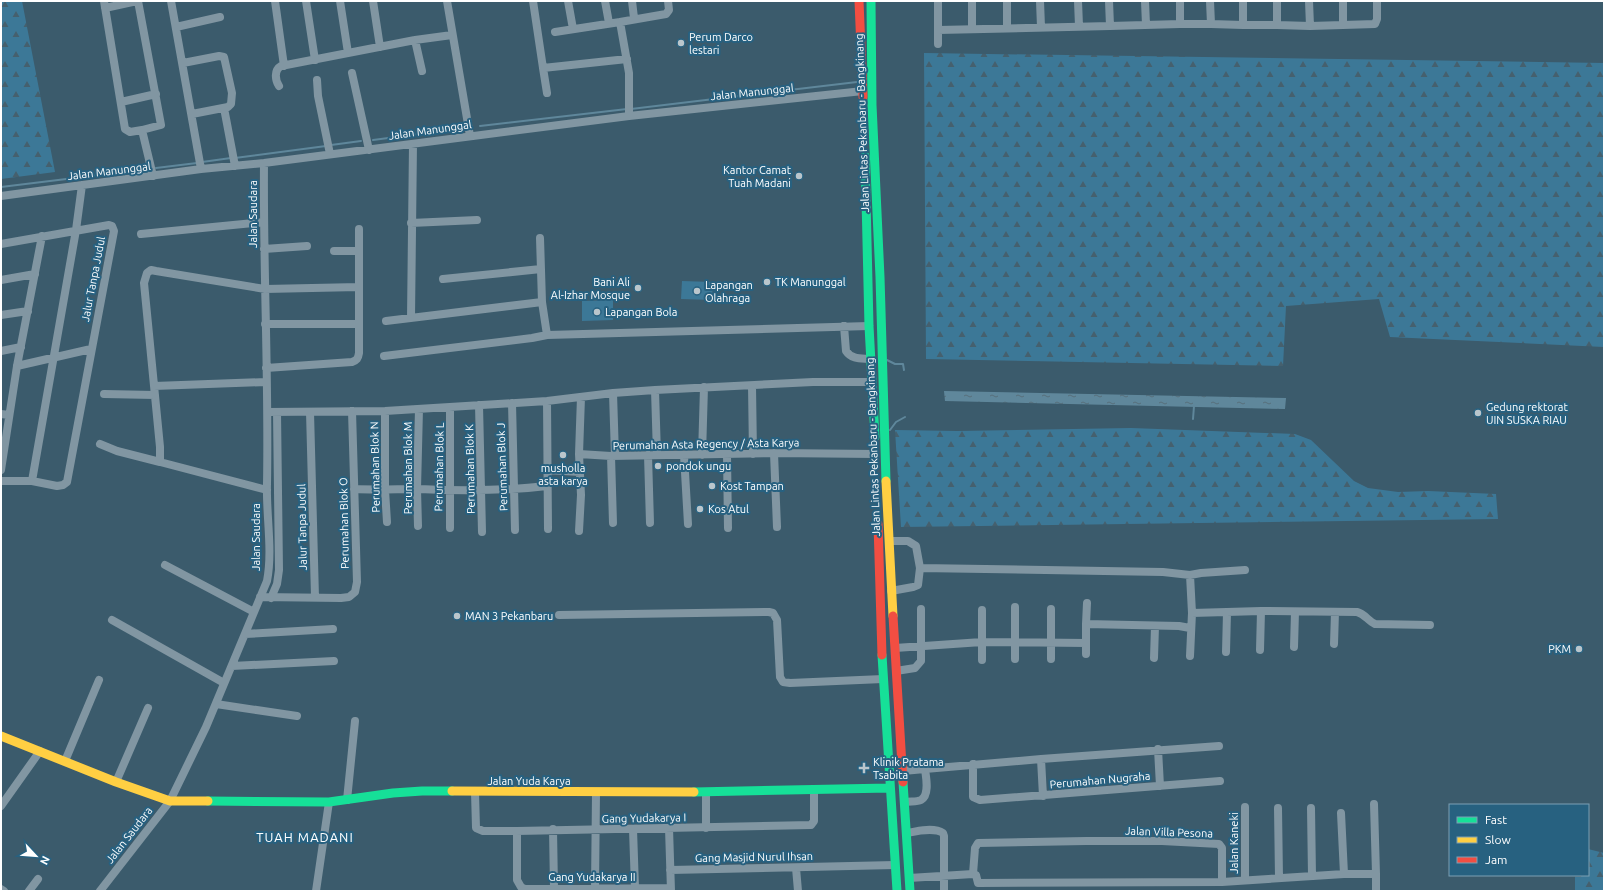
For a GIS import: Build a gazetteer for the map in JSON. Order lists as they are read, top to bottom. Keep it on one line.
{"streets":{"main road":["Jalan Lintas Pekanbaru - Bangkinang","Jalan Yuda Karya"],"street":["Jalan Manunggal","Jalan Saudara","Jalur Tanpa Judul","Perumahan Asta Regency / Asta Karya","Perumahan Blok N","Perumahan Blok L","Perumahan Blok J","Perumahan Blok M","Perumahan Blok K","Perumahan Blok O","Perumahan Nugraha","Gang Yudakarya I","Jalan Villa Pesona","Jalan Kaneki","Gang Masjid Nurul Ihsan","Gang Yudakarya II"]},"crossings":[["Jalan Manunggal","Jalan Lintas Pekanbaru - Bangkinang"],["Jalan Manunggal","Jalan Saudara"],["Jalan Lintas Pekanbaru - Bangkinang","Perumahan Asta Regency / Asta Karya"],["Jalan Lintas Pekanbaru - Bangkinang","Jalan Yuda Karya"],["Jalan Lintas Pekanbaru - Bangkinang","Gang Masjid Nurul Ihsan"],["Jalan Saudara","Jalan Yuda Karya"],["Jalur Tanpa Judul","Perumahan Blok O"],["Jalan Yuda Karya","Gang Yudakarya I"],["Gang Yudakarya I","Gang Yudakarya II"]],"districts":["TUAH MADANI"],"places":{"other":["Perum Darco lestari","Kantor Camat Tuah Madani","TK Manunggal","Bani Ali Al-Izhar Mosque","Lapangan Olahraga","Lapangan Bola","Gedung rektorat UIN SUSKA RIAU","musholla asta karya","pondok ungu","Kost Tampan","Kos Atul","MAN 3 Pekanbaru","PKM"],"health":["Klinik Pratama Tsabita"]},"legend":["Fast","Slow","Jam"],"north":"bottom right"}
